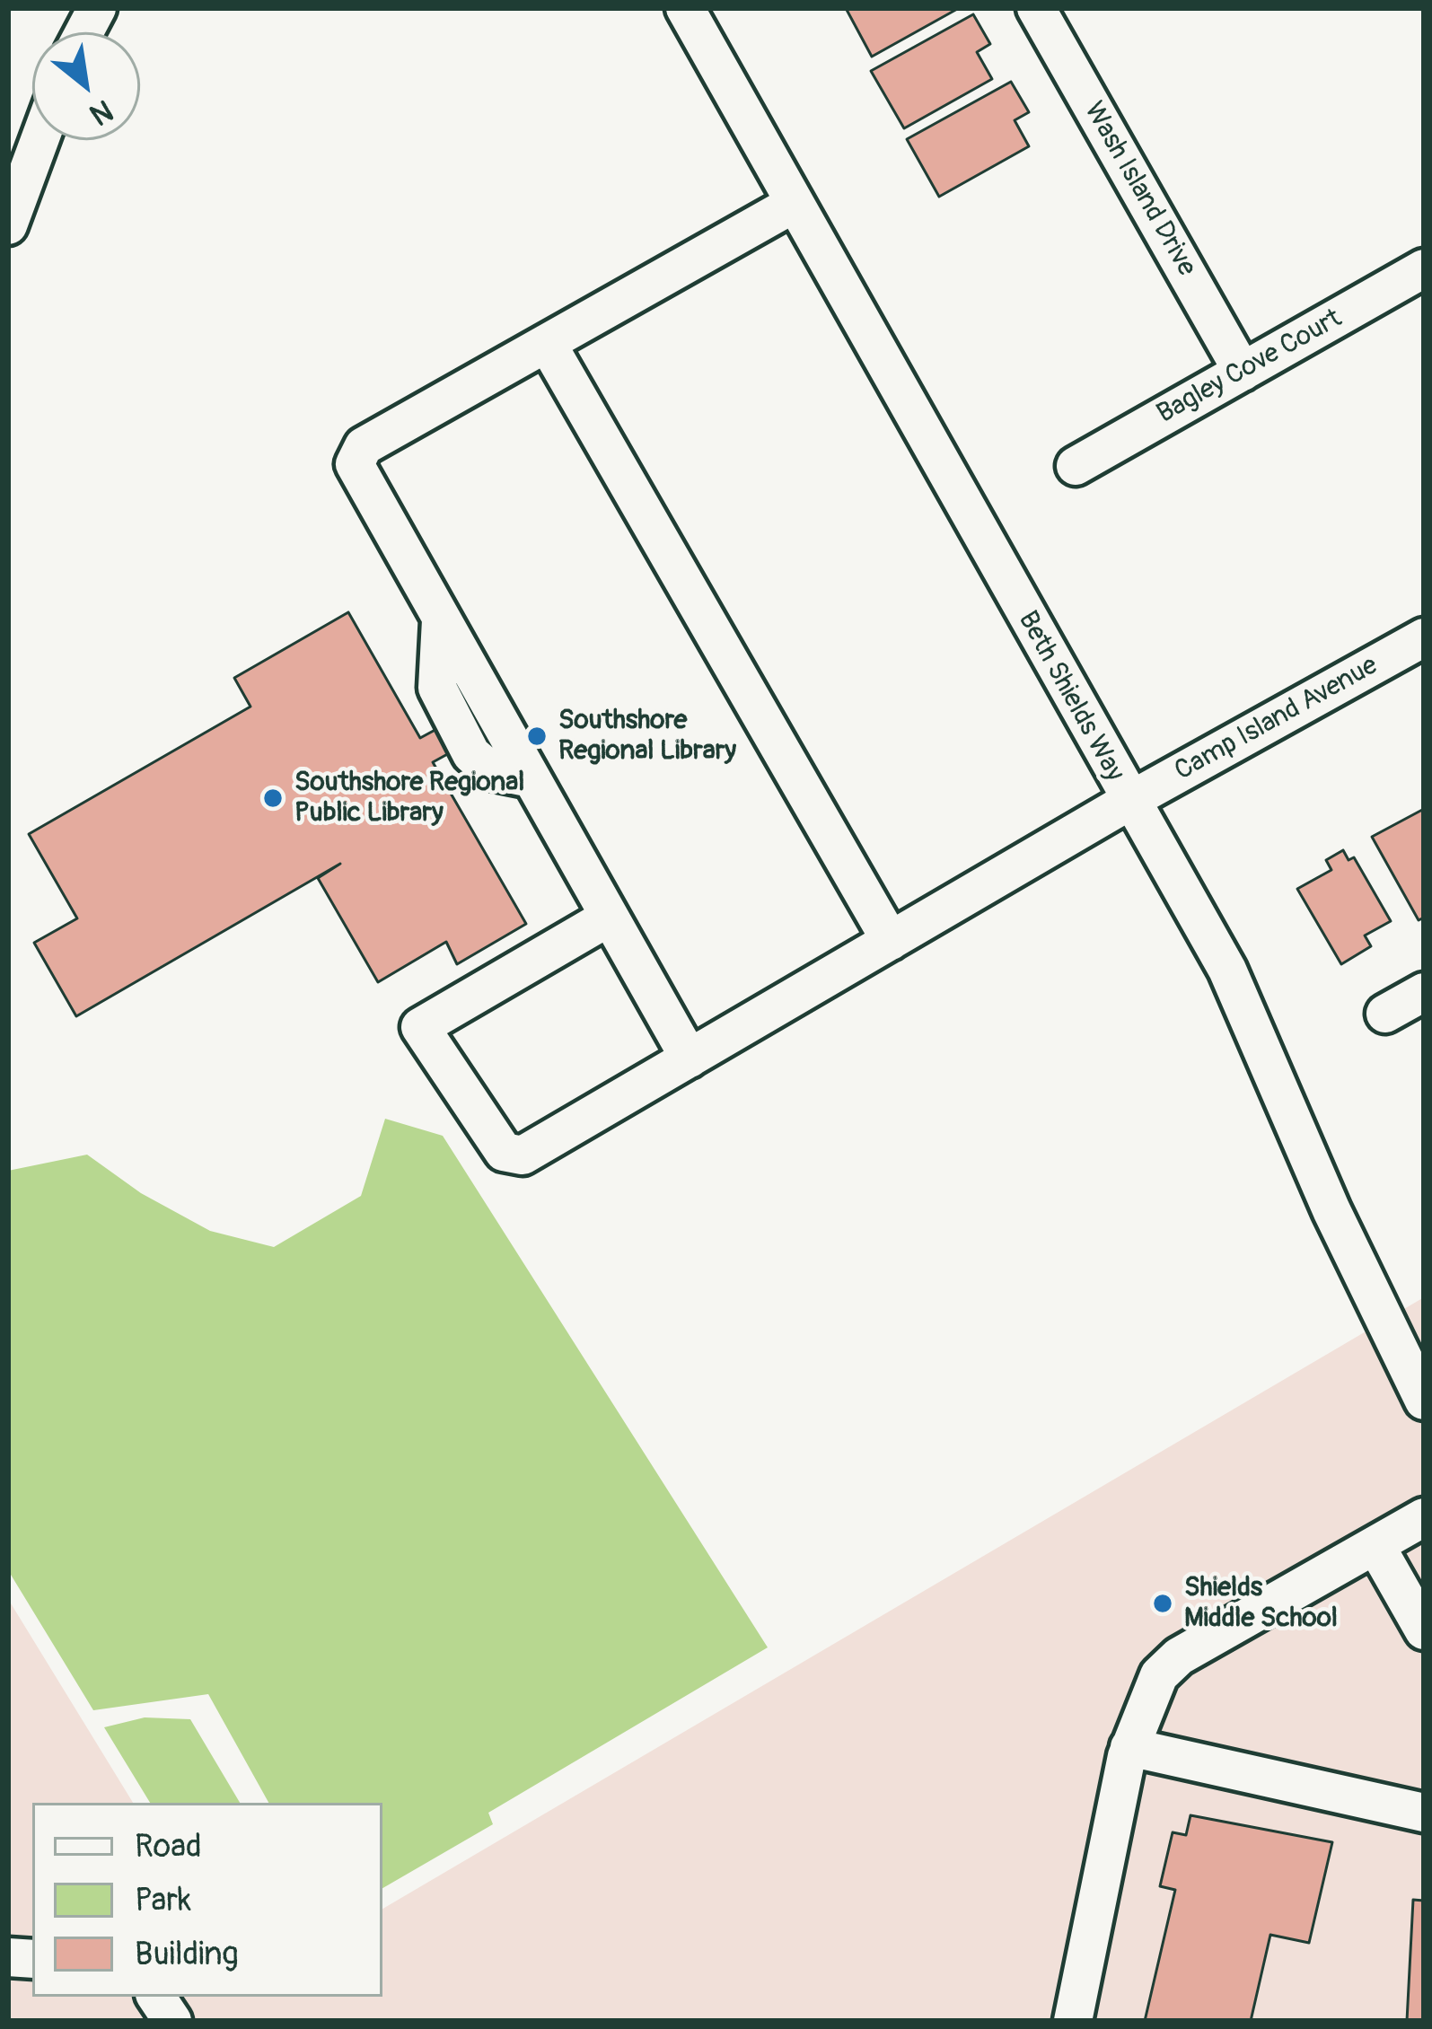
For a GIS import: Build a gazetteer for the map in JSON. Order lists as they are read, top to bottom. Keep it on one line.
{"streets":{"street":["Wash Island Drive","Bagley Cove Court","Beth Shields Way","Camp Island Avenue"]},"crossings":[["Wash Island Drive","Bagley Cove Court"],["Beth Shields Way","Camp Island Avenue"]],"places":["Southshore Regional Library","Southshore Regional Public Library","Shields Middle School"],"legend":["Road","Park","Building"],"north":"bottom right"}
